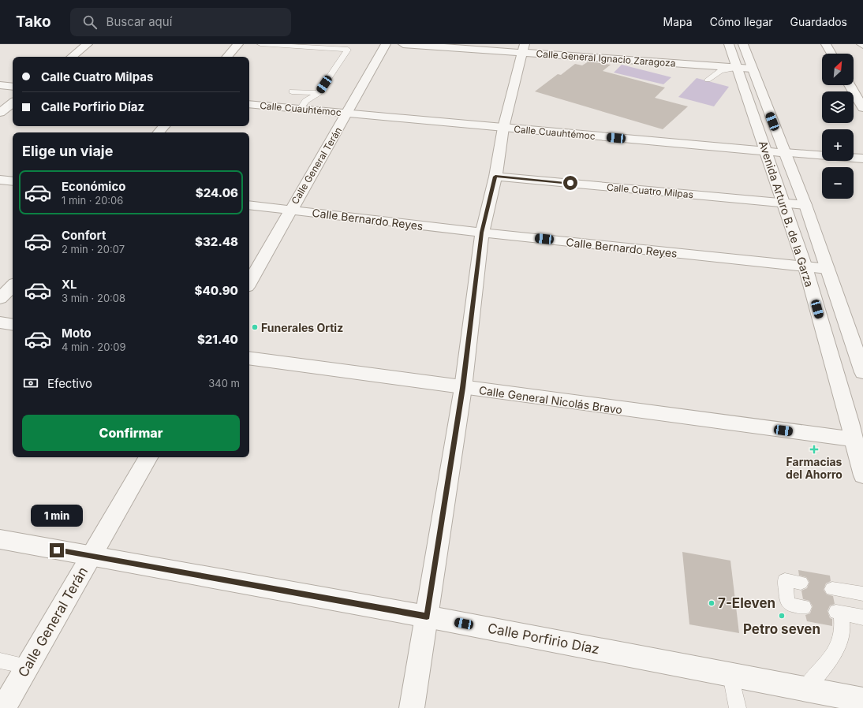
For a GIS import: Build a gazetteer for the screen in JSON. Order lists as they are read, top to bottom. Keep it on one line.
{"streets":{"street":["Calle General Ignacio Zaragoza","Calle Cuauhtémoc","Calle General Terán","Calle Cuatro Milpas","Avenida Arturo B. de la Garza","Calle Bernardo Reyes","Calle General Nicolás Bravo","Calle Porfirio Díaz"]},"crossings":[["Calle General Ignacio Zaragoza","Avenida Arturo B. de la Garza"],["Calle Cuauhtémoc","Calle General Terán"],["Calle Cuauhtémoc","Avenida Arturo B. de la Garza"],["Calle General Terán","Calle Bernardo Reyes"],["Calle General Terán","Calle Porfirio Díaz"],["Calle Cuatro Milpas","Avenida Arturo B. de la Garza"],["Avenida Arturo B. de la Garza","Calle Bernardo Reyes"],["Avenida Arturo B. de la Garza","Calle General Nicolás Bravo"]],"places":{"other":["Funerales Ortiz","7-Eleven","Petro seven"],"health":["Farmacias del Ahorro"]},"north":"top right","page":{"header":"Tako","search":"Buscar aquí","nav":["Mapa","Cómo llegar","Guardados"],"map_buttons":["+","−"],"banner":["Calle Cuatro Milpas","Calle Porfirio Díaz"],"heading":"Elige un viaje","list":[{"name":"Económico","note":"1 min · 20:06","value":"$24.06"},{"name":"Confort","note":"2 min · 20:07","value":"$32.48"},{"name":"XL","note":"3 min · 20:08","value":"$40.90"},{"name":"Moto","note":"4 min · 20:09","value":"$21.40"}],"pay":["Efectivo","340 m"],"buttons":"Confirmar","bubble":"1 min"}}
